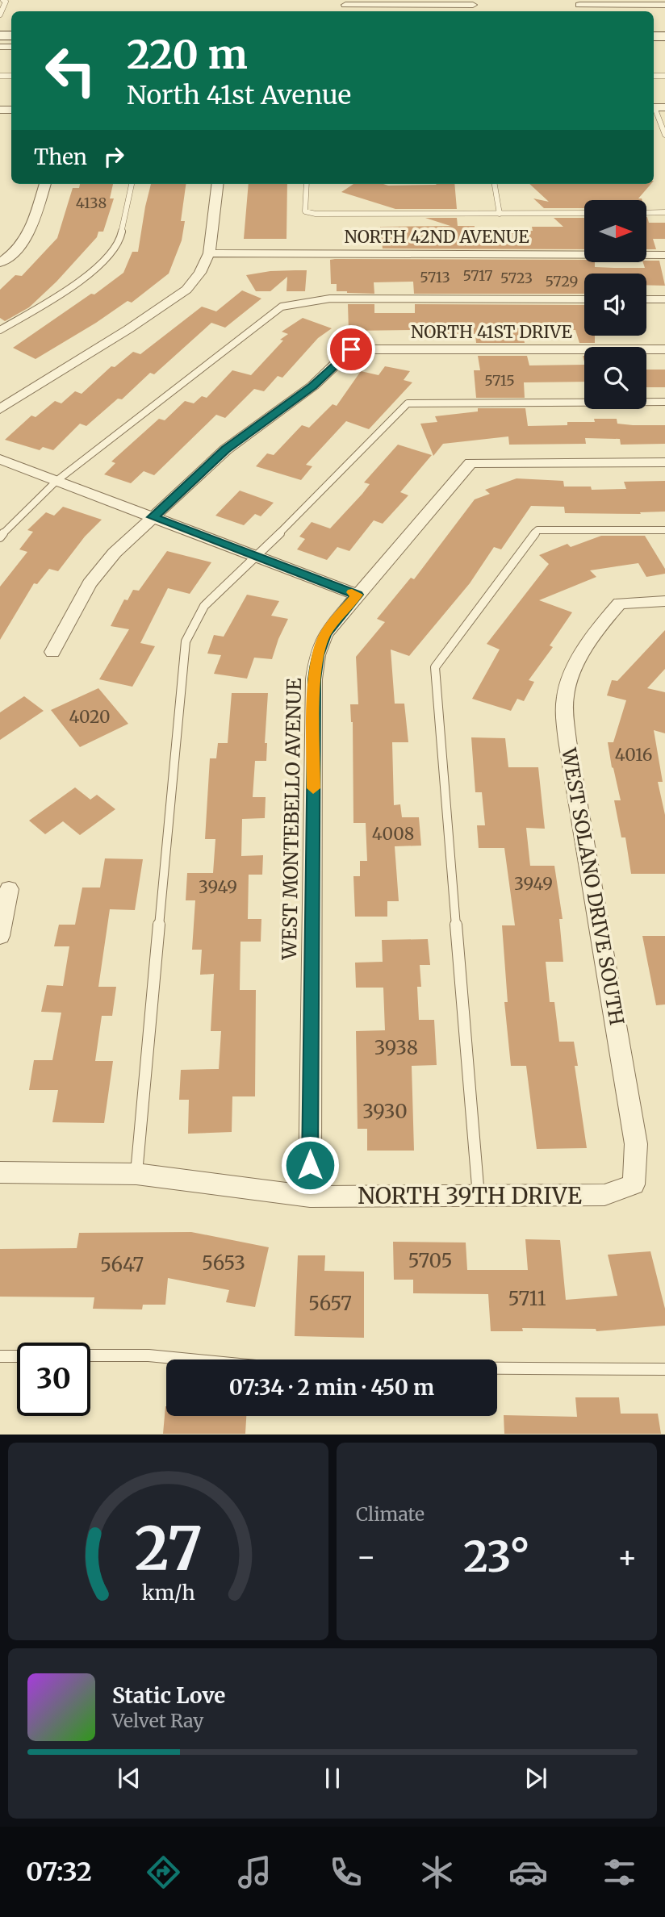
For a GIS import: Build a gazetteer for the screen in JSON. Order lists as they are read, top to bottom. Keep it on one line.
{"streets":{"street":["NORTH 42ND AVENUE","NORTH 41ST DRIVE","WEST MONTEBELLO AVENUE","WEST SOLANO DRIVE SOUTH","NORTH 39TH DRIVE"]},"crossings":[["WEST MONTEBELLO AVENUE","NORTH 39TH DRIVE"],["WEST SOLANO DRIVE SOUTH","NORTH 39TH DRIVE"]],"house_numbers":["4138","5717","5713","5723","5729","5715","4020","4016","4008","3949","3949","3938","3930","5705","5653","5647","5711","5657"],"north":"right","page":{"turn":["220 m","North 41st Avenue"],"then":"Then","limit":"30","trip":"07:34 · 2 min · 450 m","tile":"Climate","heat":["−","23°","+"],"song":["Static Love","Velvet Ray"],"tabs":"07:32","gauge":["27","km/h"]}}
